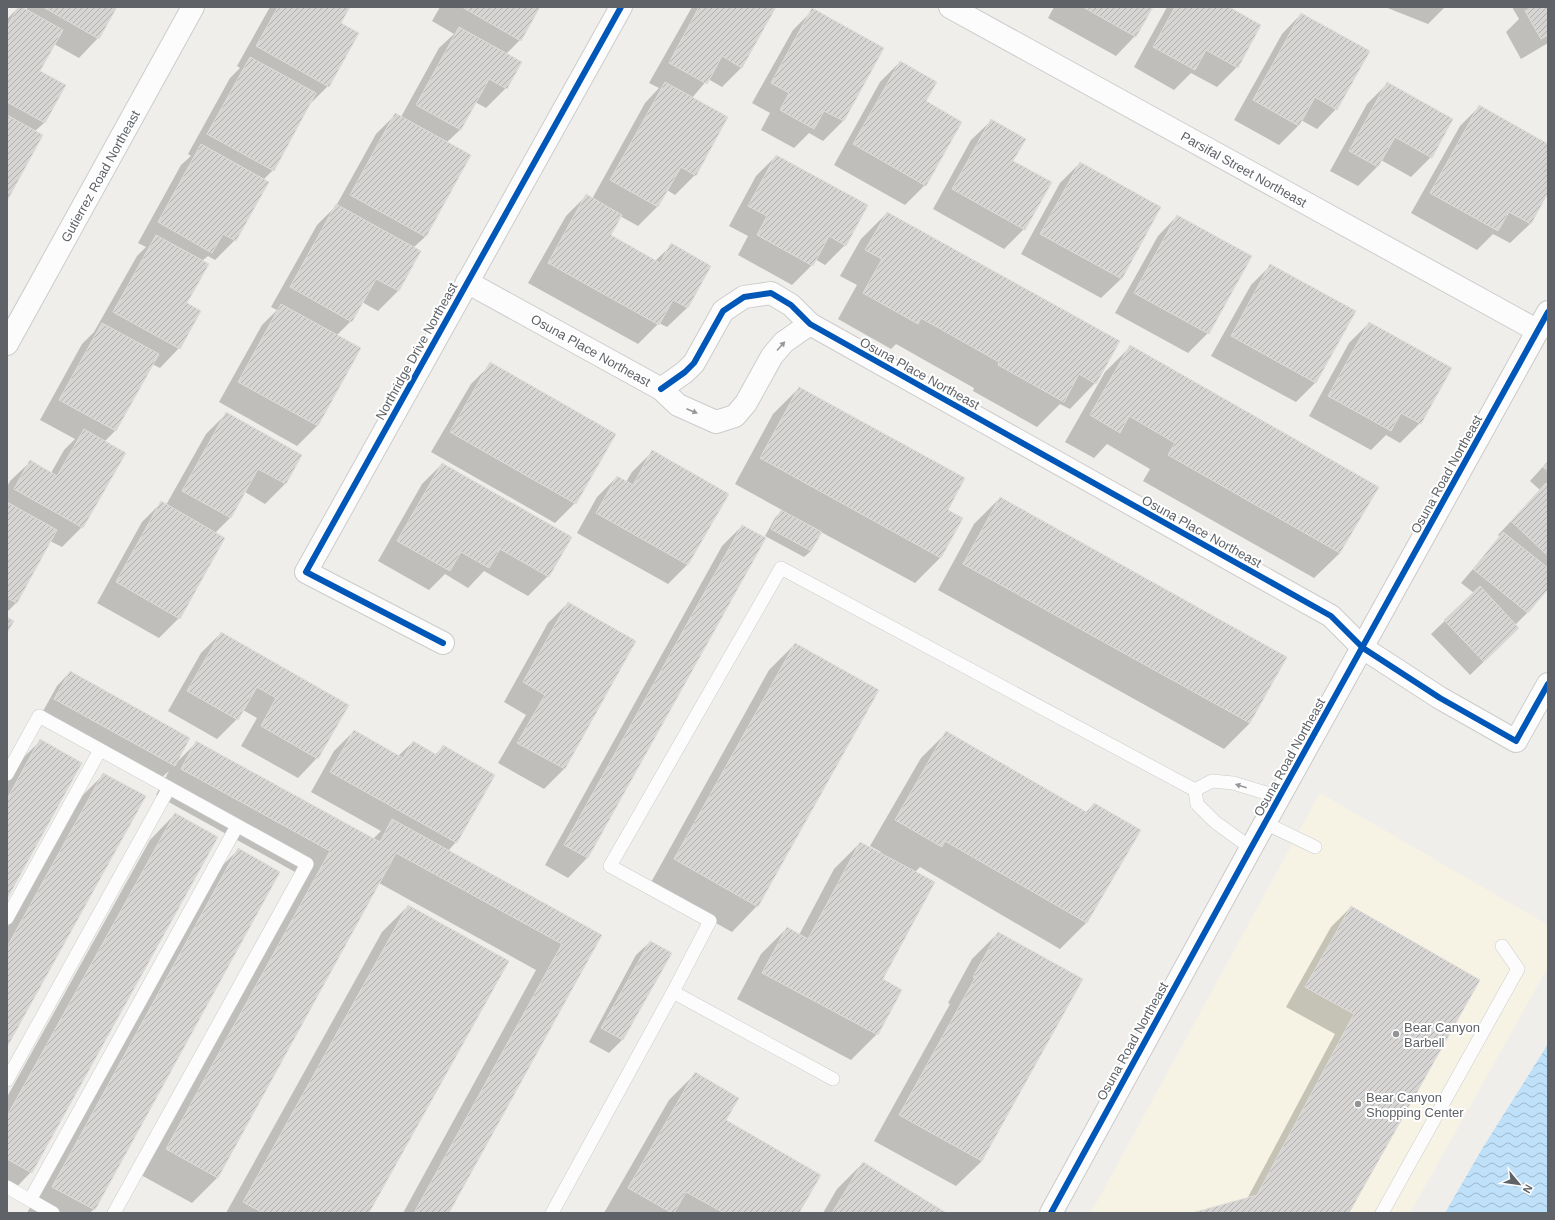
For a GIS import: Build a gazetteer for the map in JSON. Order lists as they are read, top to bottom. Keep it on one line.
{"streets":{"street":["Parsifal Street Northeast","Gutierrez Road Northeast","Osuna Place Northeast","Northridge Drive Northeast","Osuna Road Northeast"]},"crossings":[["Parsifal Street Northeast","Osuna Road Northeast"],["Osuna Place Northeast","Northridge Drive Northeast"],["Osuna Place Northeast","Osuna Road Northeast"]],"places":["Bear Canyon Barbell","Bear Canyon Shopping Center"],"north":"bottom right"}
